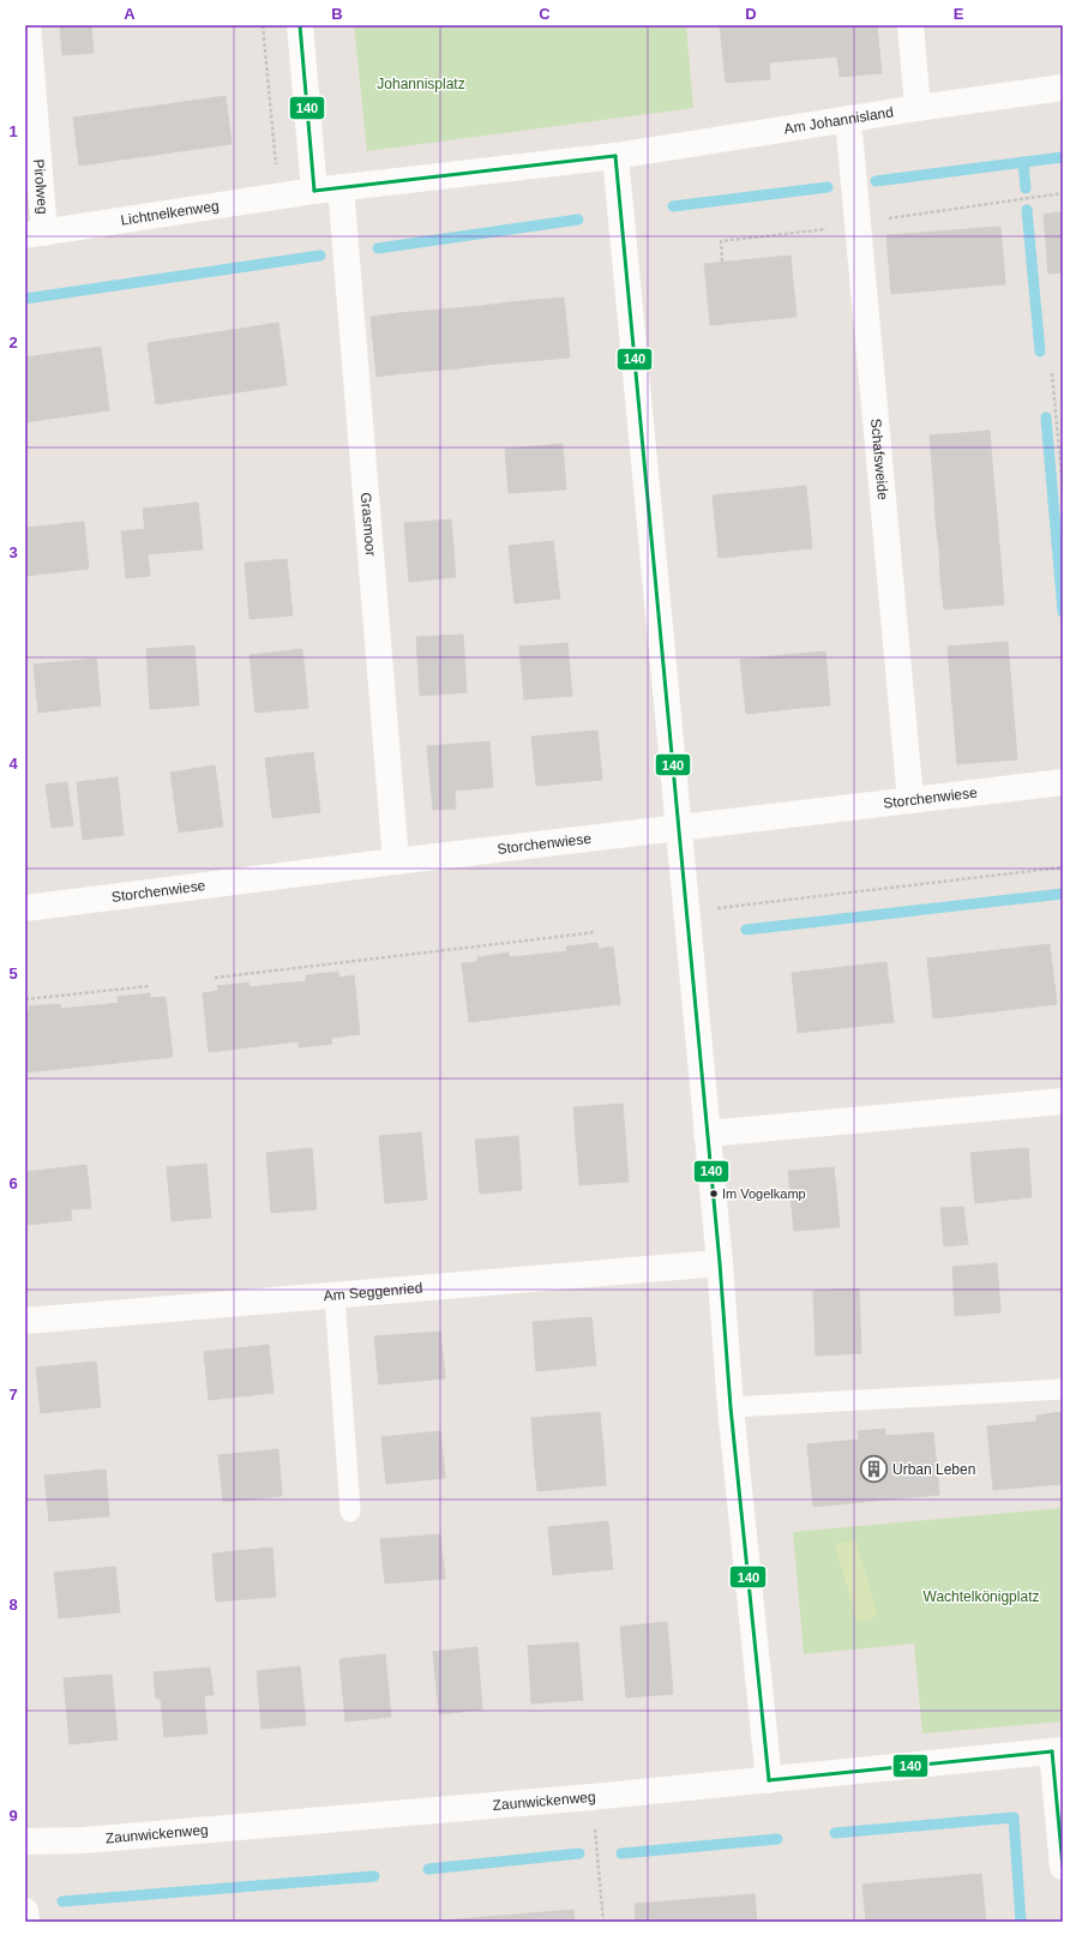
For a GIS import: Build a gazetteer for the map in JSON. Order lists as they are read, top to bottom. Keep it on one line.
{"streets":{"street":["Am Johannisland","Pirolweg","Lichtnelkenweg","Schafsweide","Grasmoor","Storchenwiese","Am Seggenried","Zaunwickenweg"]},"crossings":[["Am Johannisland","Lichtnelkenweg"],["Am Johannisland","Schafsweide"],["Am Johannisland","Grasmoor"],["Pirolweg","Lichtnelkenweg"],["Lichtnelkenweg","Grasmoor"],["Schafsweide","Storchenwiese"],["Grasmoor","Storchenwiese"]],"parks":["Johannisplatz","Wachtelkönigplatz"],"places":{"other":["Im Vogelkamp"],"building":["Urban Leben"]},"lines":["transit line 140"],"grid":{"columns":["A","B","C","D","E"],"rows":["1","2","3","4","5","6","7","8","9"]}}
